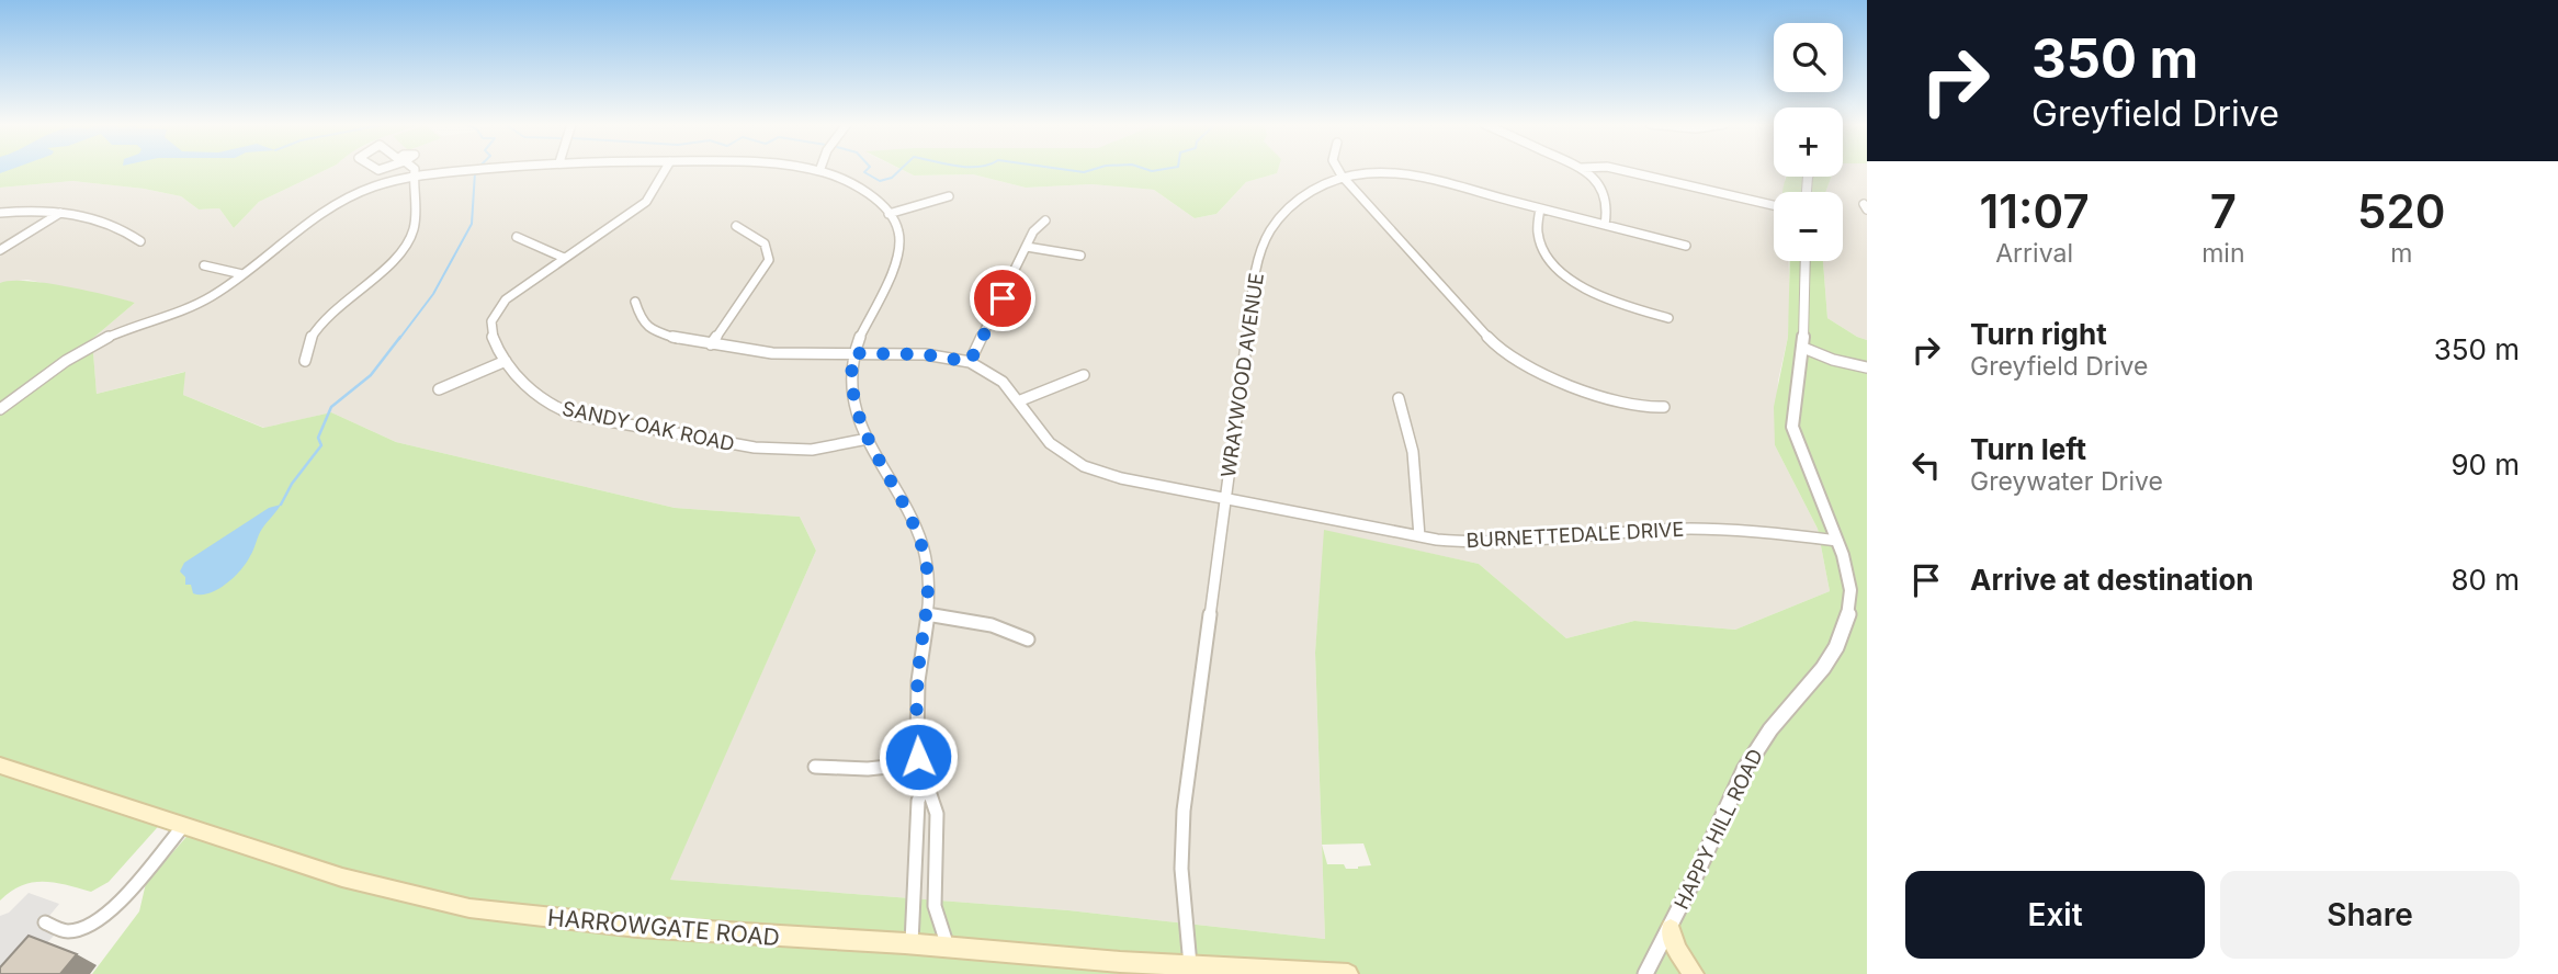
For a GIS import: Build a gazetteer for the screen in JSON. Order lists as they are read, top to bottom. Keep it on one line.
{"streets":{"main road":["HARROWGATE ROAD"],"street":["WRAYWOOD AVENUE","SANDY OAK ROAD","BURNETTEDALE DRIVE","HAPPY HILL ROAD"]},"crossings":[["WRAYWOOD AVENUE","BURNETTEDALE DRIVE"],["WRAYWOOD AVENUE","HARROWGATE ROAD"],["BURNETTEDALE DRIVE","HAPPY HILL ROAD"]],"page":{"turn":["350 m","Greyfield Drive"],"map_buttons":["+","−"],"eta":["11:07","Arrival","7","min","520","m"],"list":[{"name":"Turn right","note":"Greyfield Drive","value":"350 m"},{"name":"Turn left","note":"Greywater Drive","value":"90 m"},{"name":"Arrive at destination","value":"80 m"}],"buttons":["Exit","Share"]}}
